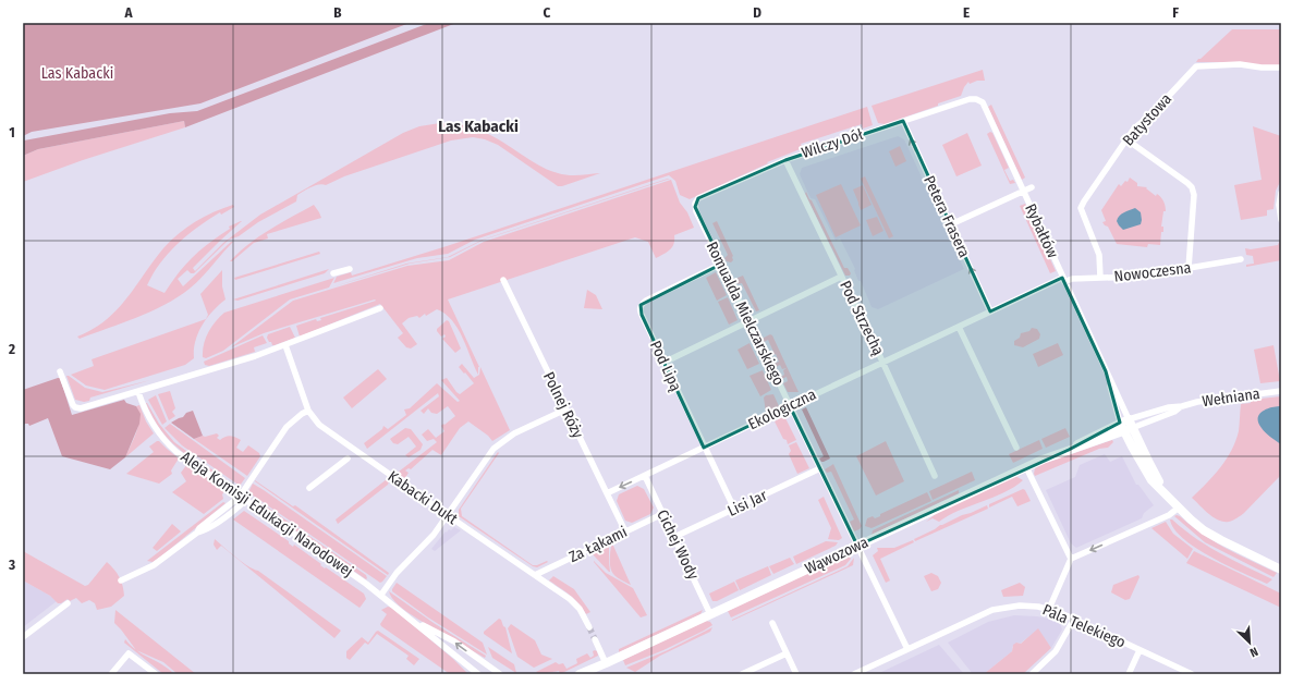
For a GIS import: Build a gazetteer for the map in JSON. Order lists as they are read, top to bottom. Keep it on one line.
{"streets":{"street":["Batystowa","Wilczy Dół","Petera Frasera","Rybałtów","Nowoczesna","Romualda Mielczarskiego","Pod Strzechą","Pod Lipą","Wełniana","Polnej Róży","Ekologiczna","Kabacki Dukt","Lisi Jar","Aleja Komisji Edukacji Narodowej","Za Łąkami","Cichej Wody","Wąwozowa","Pála Telekiego"]},"crossings":[["Batystowa","Nowoczesna"],["Wilczy Dół","Petera Frasera"],["Wilczy Dół","Rybałtów"],["Wilczy Dół","Romualda Mielczarskiego"],["Wilczy Dół","Pod Strzechą"],["Petera Frasera","Ekologiczna"],["Rybałtów","Nowoczesna"],["Rybałtów","Wełniana"],["Rybałtów","Ekologiczna"],["Rybałtów","Wąwozowa"],["Nowoczesna","Ekologiczna"],["Romualda Mielczarskiego","Pod Lipą"],["Romualda Mielczarskiego","Ekologiczna"],["Romualda Mielczarskiego","Lisi Jar"],["Romualda Mielczarskiego","Wąwozowa"],["Romualda Mielczarskiego","Pála Telekiego"],["Pod Strzechą","Ekologiczna"],["Pod Lipą","Ekologiczna"],["Pod Lipą","Lisi Jar"],["Wełniana","Wąwozowa"],["Polnej Róży","Ekologiczna"],["Polnej Róży","Za Łąkami"],["Ekologiczna","Cichej Wody"],["Kabacki Dukt","Za Łąkami"],["Lisi Jar","Cichej Wody"],["Za Łąkami","Cichej Wody"],["Cichej Wody","Wąwozowa"]],"one_way":["Petera Frasera"],"districts":["Las Kabacki"],"parks":["Las Kabacki"],"north":"bottom right","grid":{"columns":["A","B","C","D","E","F"],"rows":["1","2","3"]}}
